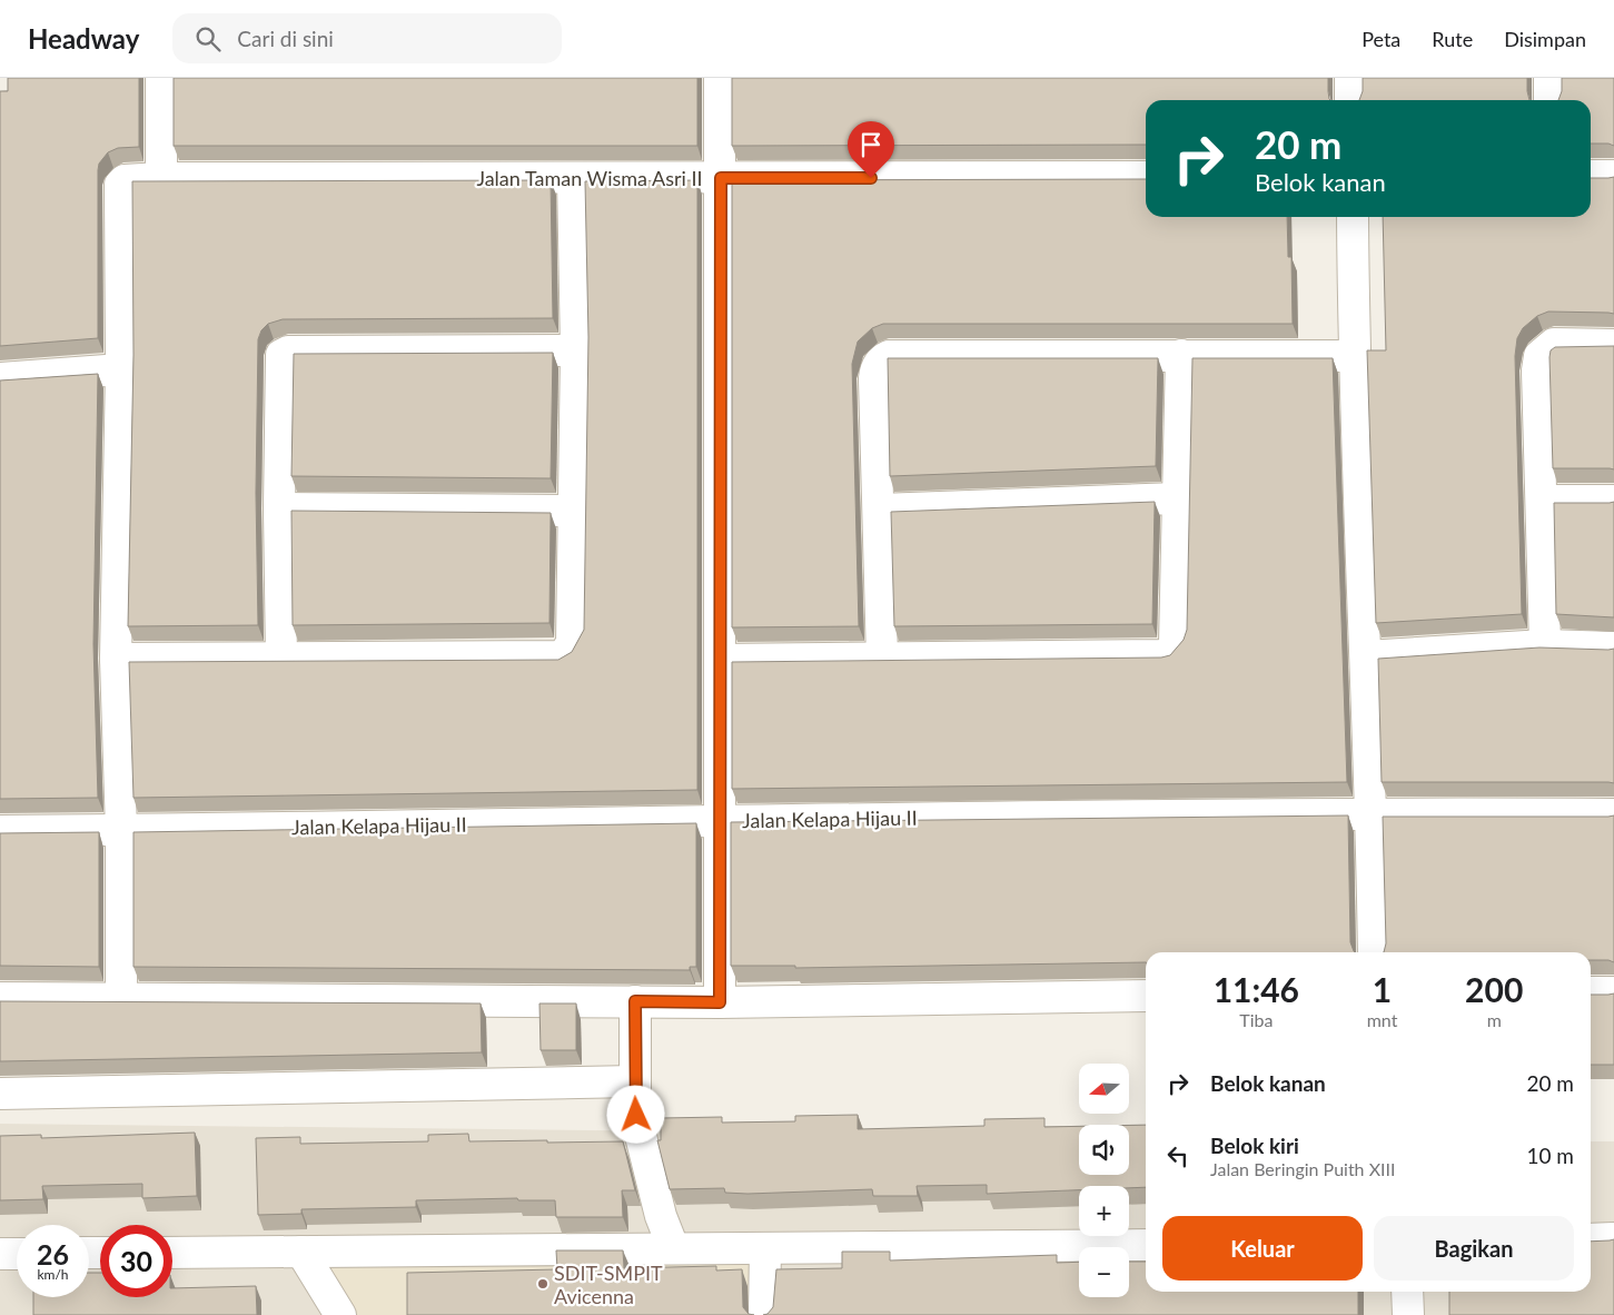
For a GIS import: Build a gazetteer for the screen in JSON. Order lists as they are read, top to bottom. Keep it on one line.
{"streets":{"street":["Jalan Taman Wisma Asri II","Jalan Kelapa Hijau II"]},"places":["SDIT-SMPIT Avicenna"],"north":"left","page":{"header":"Headway","search":"Cari di sini","nav":["Peta","Rute","Disimpan"],"turn":["20 m","Belok kanan"],"eta":["11:46","Tiba","1","mnt","200","m"],"list":[{"name":"Belok kanan","value":"20 m"},{"name":"Belok kiri","note":"Jalan Beringin Puith XIII","value":"10 m"}],"map_buttons":["+","−"],"buttons":["Keluar","Bagikan"],"speed":"26 km/h","limit":"30"}}
